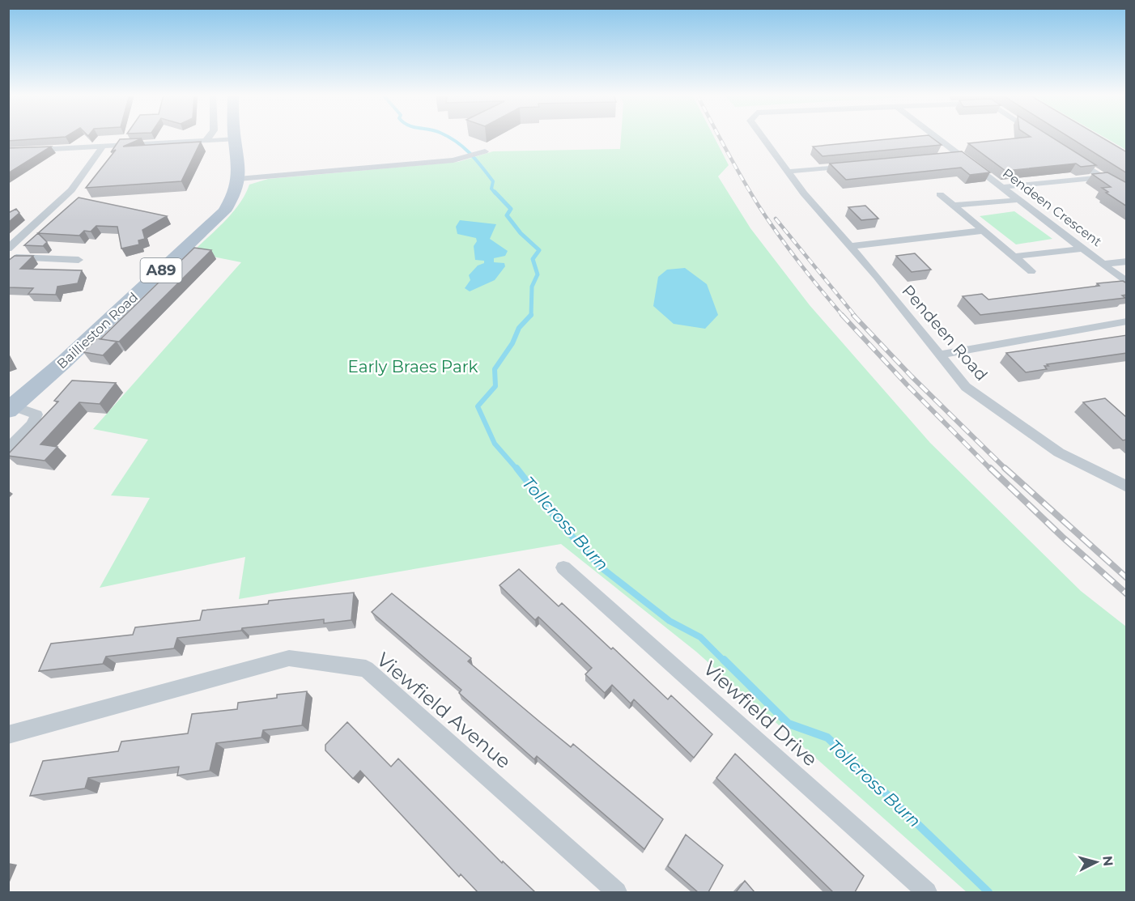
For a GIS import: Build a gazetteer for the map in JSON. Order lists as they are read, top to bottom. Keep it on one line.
{"streets":{"main road":["A89","Baillieston Road"],"street":["Pendeen Crescent","Pendeen Road","Viewfield Avenue","Viewfield Drive"]},"water":["Tollcross Burn"],"parks":["Early Braes Park"],"north":"right"}
